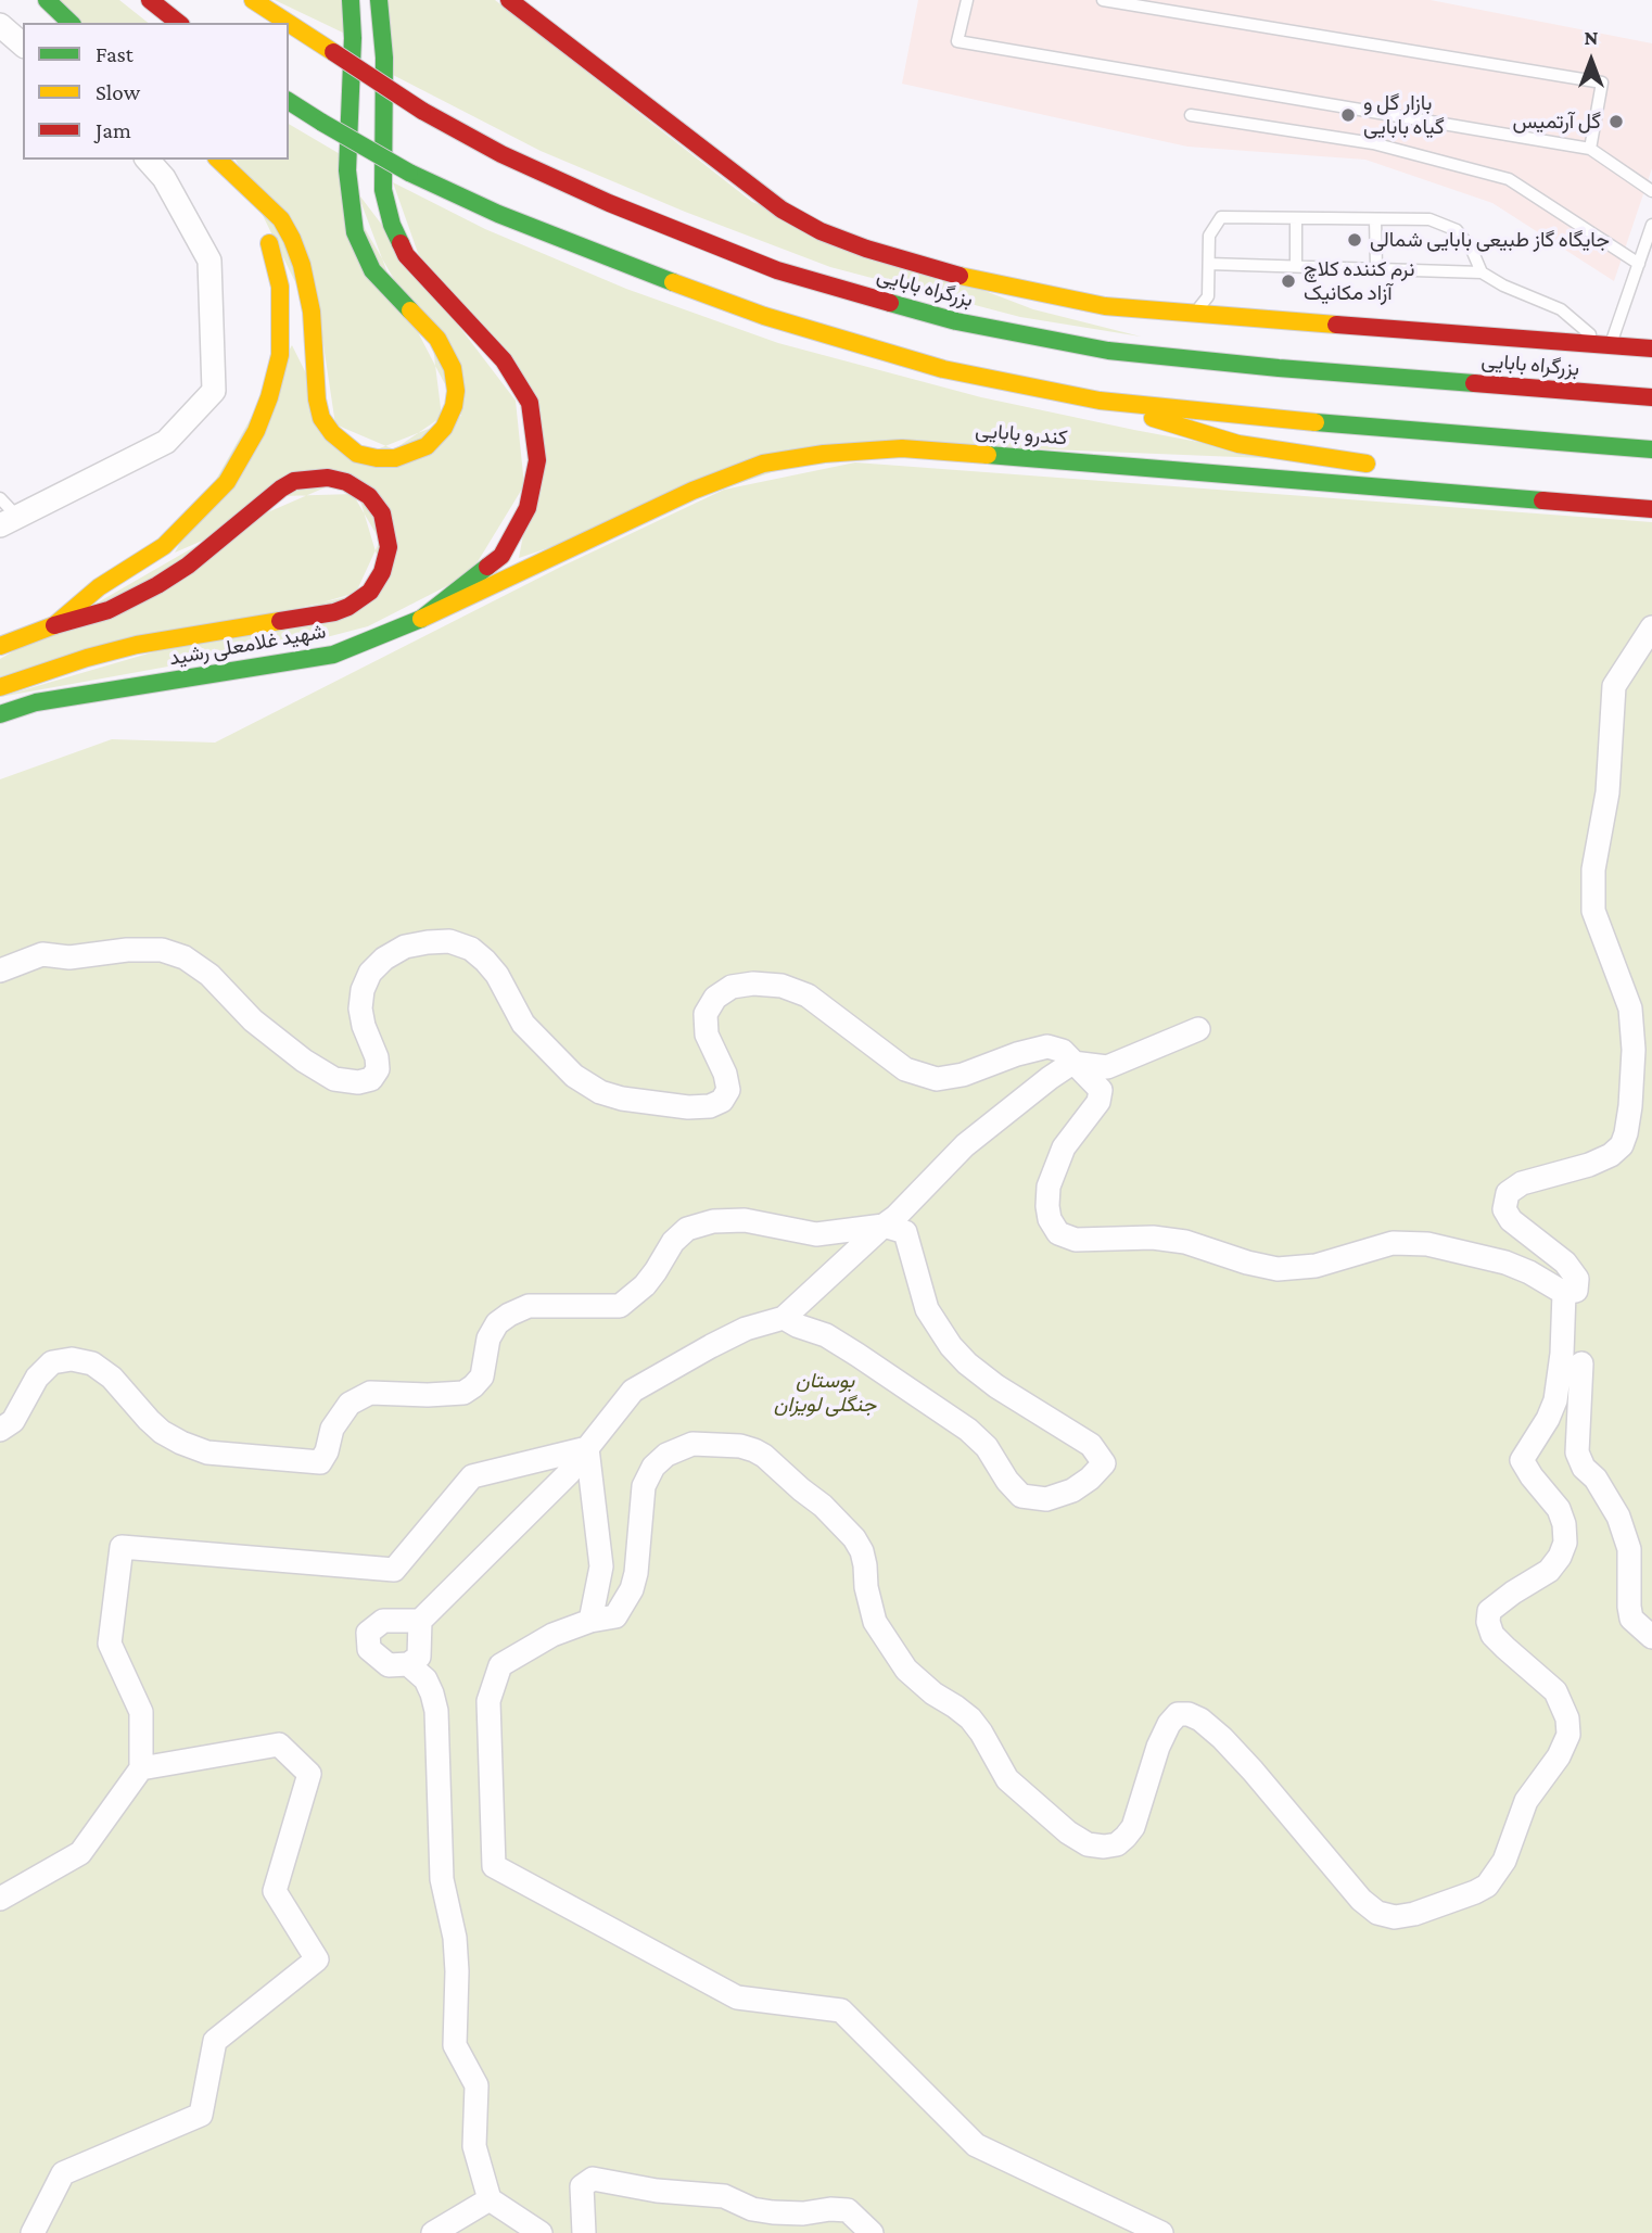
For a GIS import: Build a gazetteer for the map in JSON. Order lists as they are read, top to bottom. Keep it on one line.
{"streets":{"main road":["بزرگراه بابایی","کندرو بابایی","شهید غلامعلی رشید"]},"crossings":[["کندرو بابایی","شهید غلامعلی رشید"]],"parks":["بوستان جنگلی لویزان"],"places":["بازار گل و گیاه بابایی","گل آرتمیس","جایگاه گاز طبیعی بابایی شمالی","نرم کننده کلاچ آزاد مکانیک"],"legend":["Fast","Slow","Jam"],"north":"top"}
